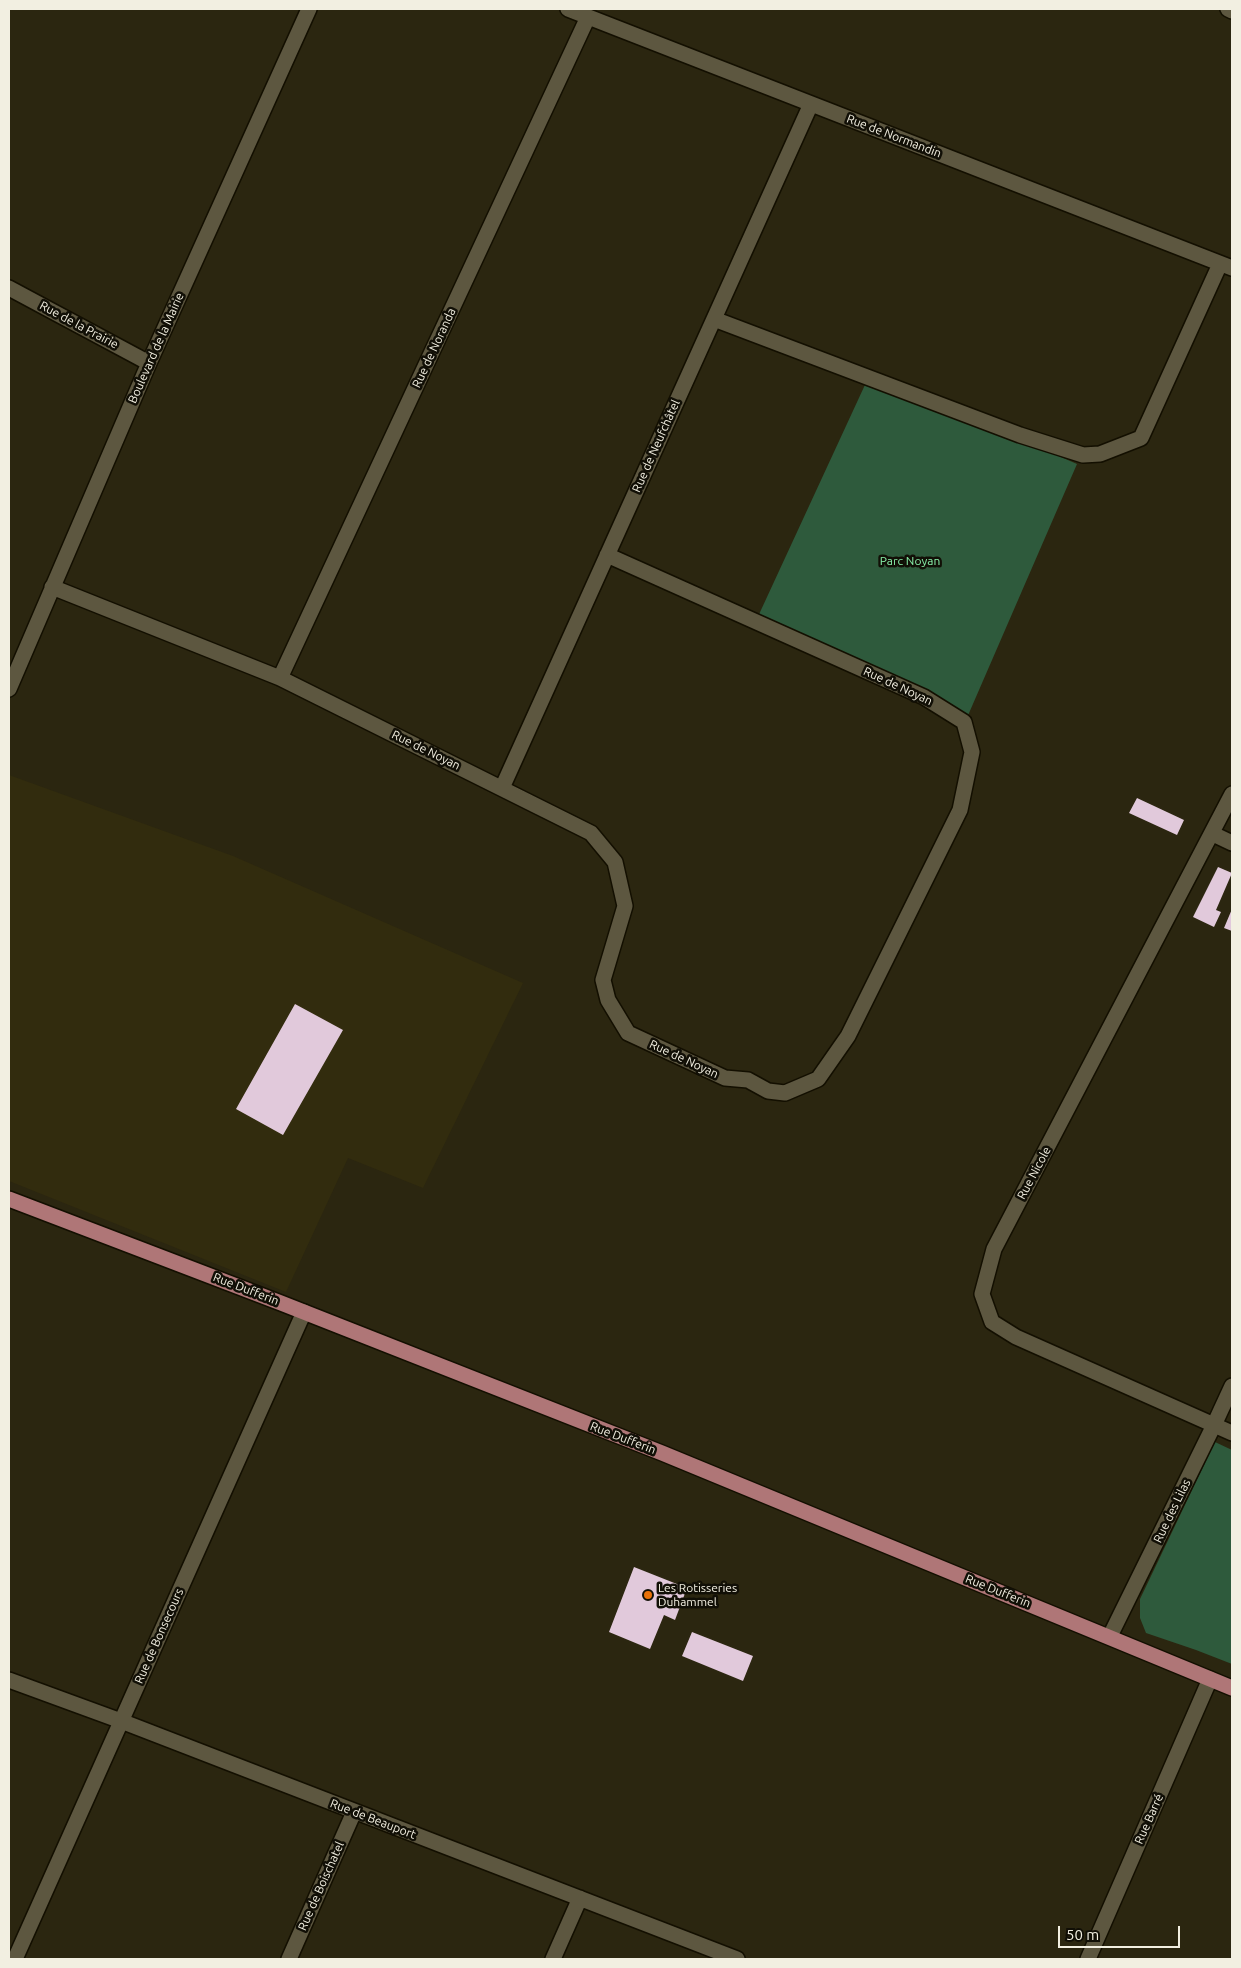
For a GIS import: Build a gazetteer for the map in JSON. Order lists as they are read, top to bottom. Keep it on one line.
{"streets":{"main road":["Rue Dufferin"],"street":["Rue de Normandin","Rue de la Prairie","Boulevard de la Mairie","Rue de Noranda","Rue de Neufchâtel","Rue de Noyan","Rue Nicole","Rue des Lilas","Rue de Bonsecours","Rue de Beauport","Rue Barré","Rue de Boischatel"]},"crossings":[["Rue de Normandin","Rue de Noranda"],["Rue de Normandin","Rue de Neufchâtel"],["Rue de la Prairie","Boulevard de la Mairie"],["Boulevard de la Mairie","Rue de Noyan"],["Rue de Noranda","Rue de Noyan"],["Rue de Neufchâtel","Rue de Noyan"],["Rue Nicole","Rue des Lilas"],["Rue Dufferin","Rue des Lilas"],["Rue Dufferin","Rue de Bonsecours"],["Rue Dufferin","Rue Barré"],["Rue de Bonsecours","Rue de Beauport"],["Rue de Beauport","Rue de Boischatel"]],"parks":["Parc Noyan"],"places":["Les Rotisseries Duhammel"],"scale_bar":"50 m"}
